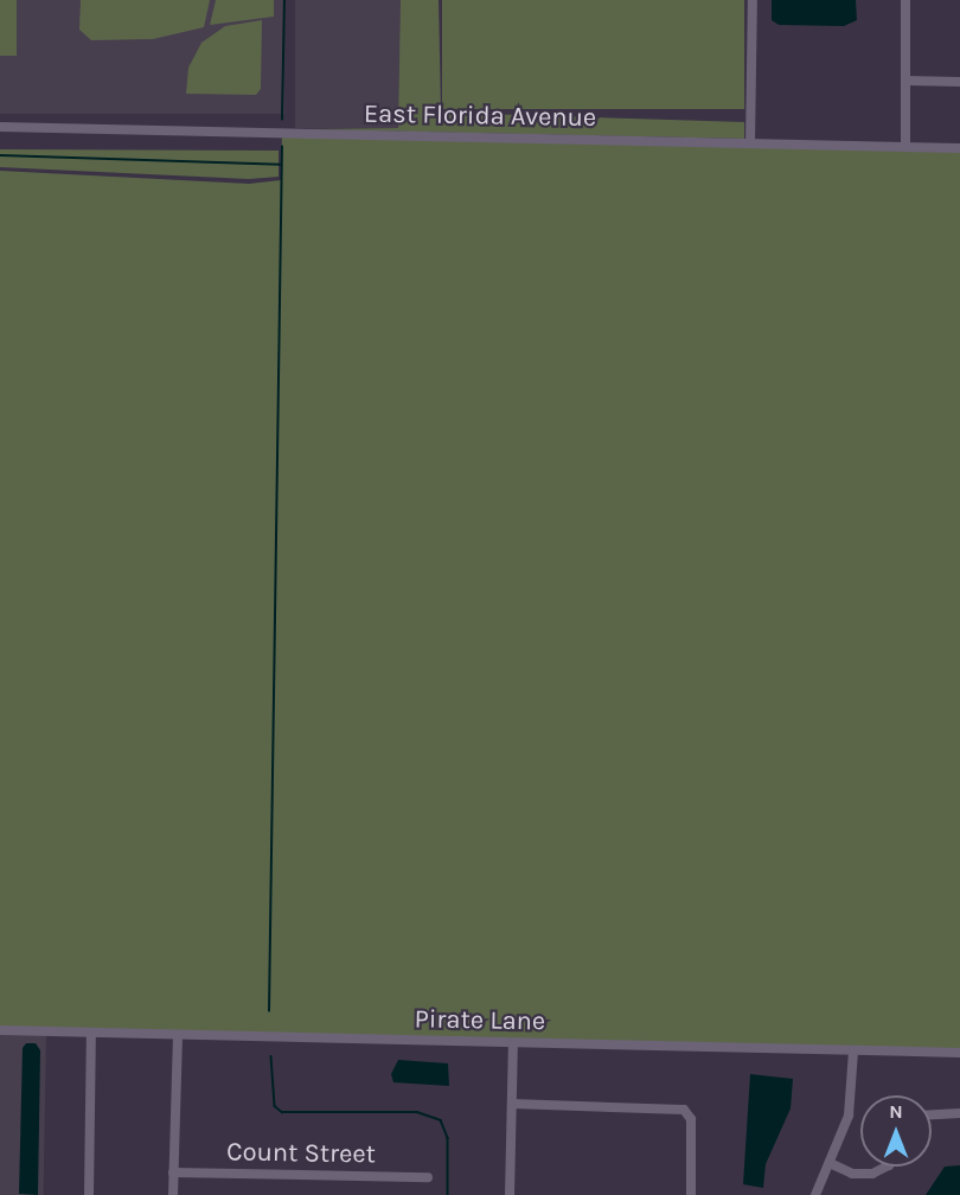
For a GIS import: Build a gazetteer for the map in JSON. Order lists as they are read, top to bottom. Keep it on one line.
{"streets":{"street":["East Florida Avenue","Pirate Lane","Count Street"]},"north":"top"}
